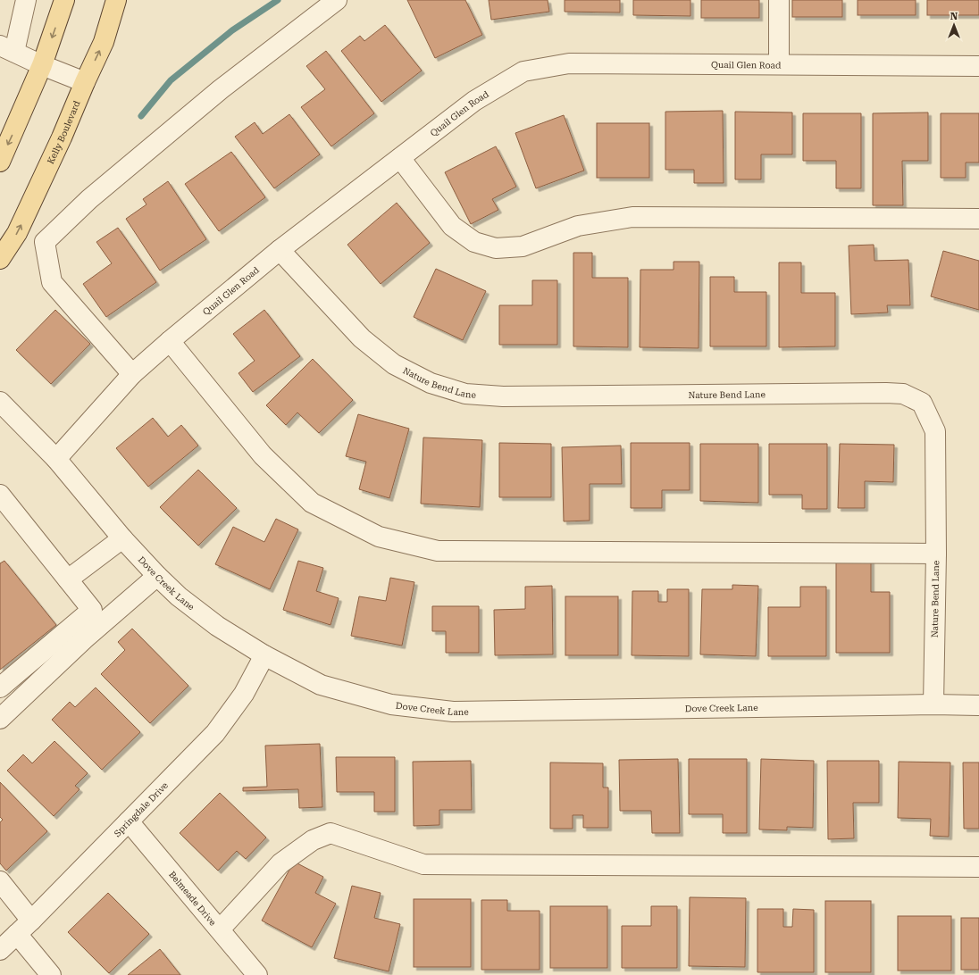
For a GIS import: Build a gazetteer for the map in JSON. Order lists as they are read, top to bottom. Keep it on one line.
{"streets":{"main road":["Kelly Boulevard"],"street":["Quail Glen Road","Nature Bend Lane","Dove Creek Lane","Springdale Drive","Belmeade Drive"]},"crossings":[["Quail Glen Road","Nature Bend Lane"],["Quail Glen Road","Dove Creek Lane"],["Nature Bend Lane","Dove Creek Lane"],["Dove Creek Lane","Springdale Drive"],["Springdale Drive","Belmeade Drive"]],"north":"top"}
